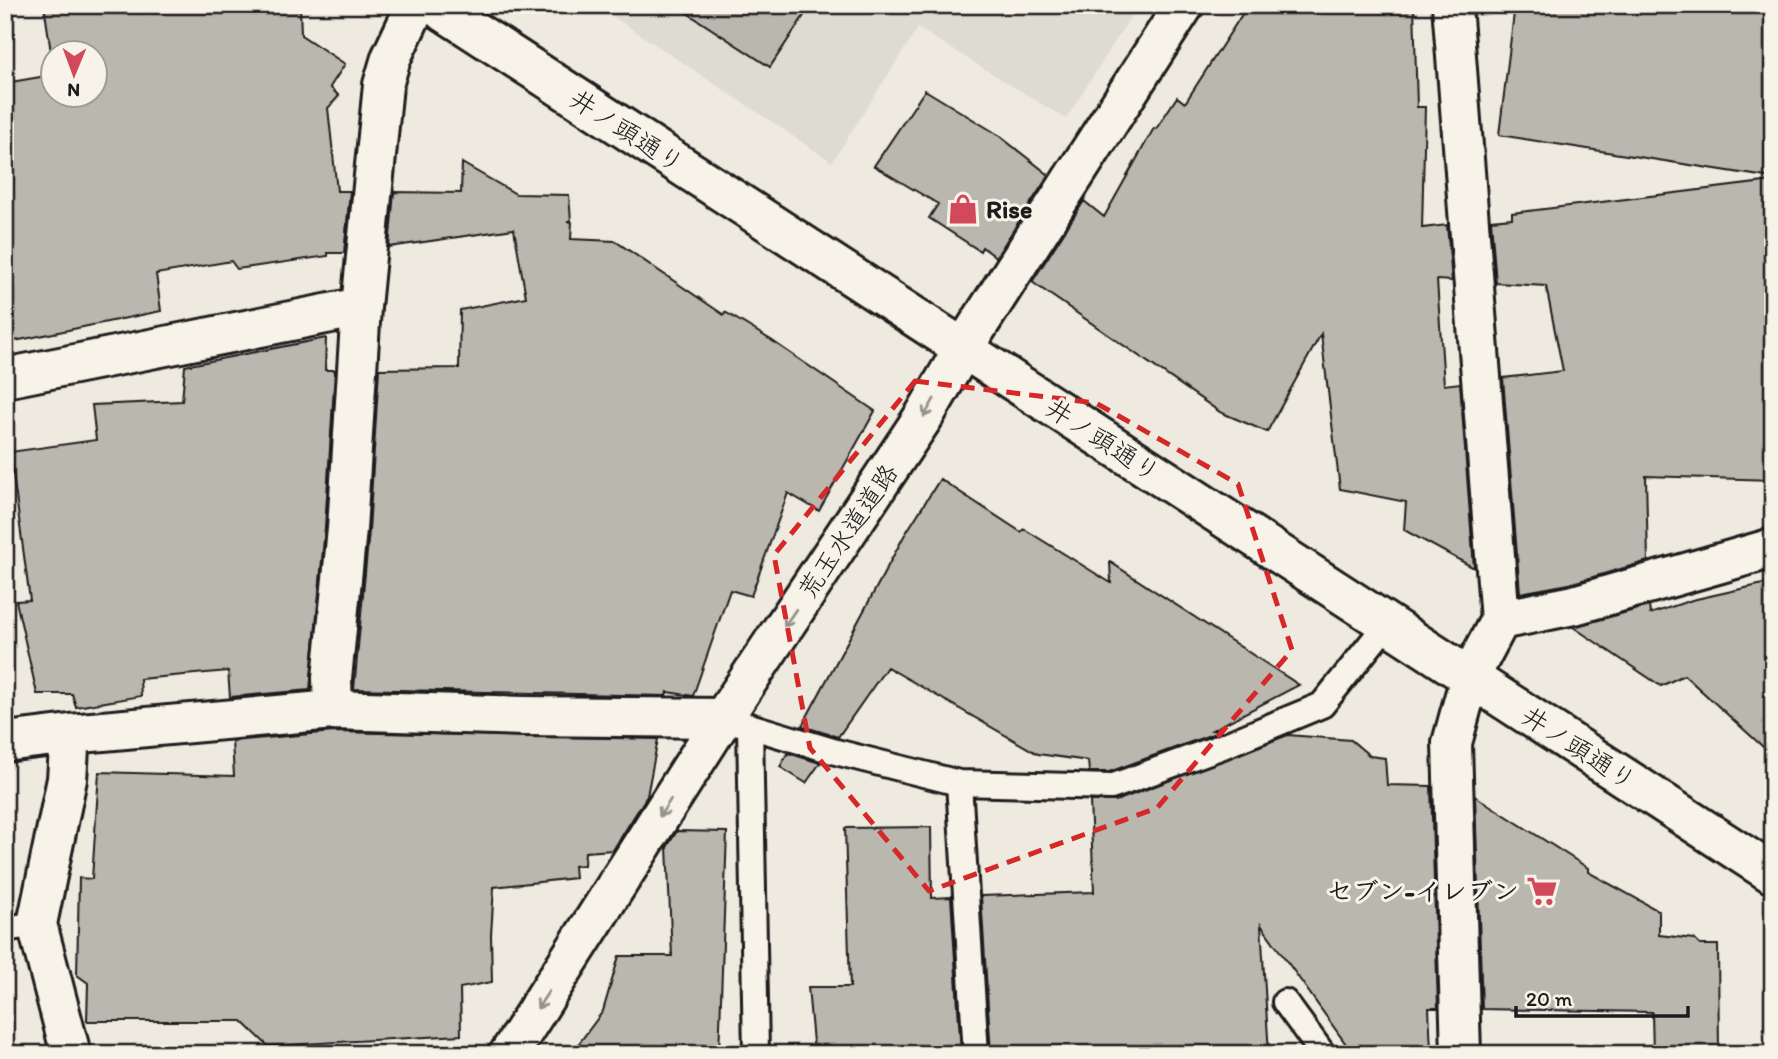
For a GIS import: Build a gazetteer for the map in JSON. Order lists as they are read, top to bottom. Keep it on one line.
{"streets":{"street":["井ノ頭通り","荒玉水道道路"]},"crossings":[["井ノ頭通り","荒玉水道道路"]],"one_way":["荒玉水道道路"],"places":{"shop":["Rise"],"supermarket":["セブン-イレブン"]},"scale_bar":"20 m","north":"bottom"}
